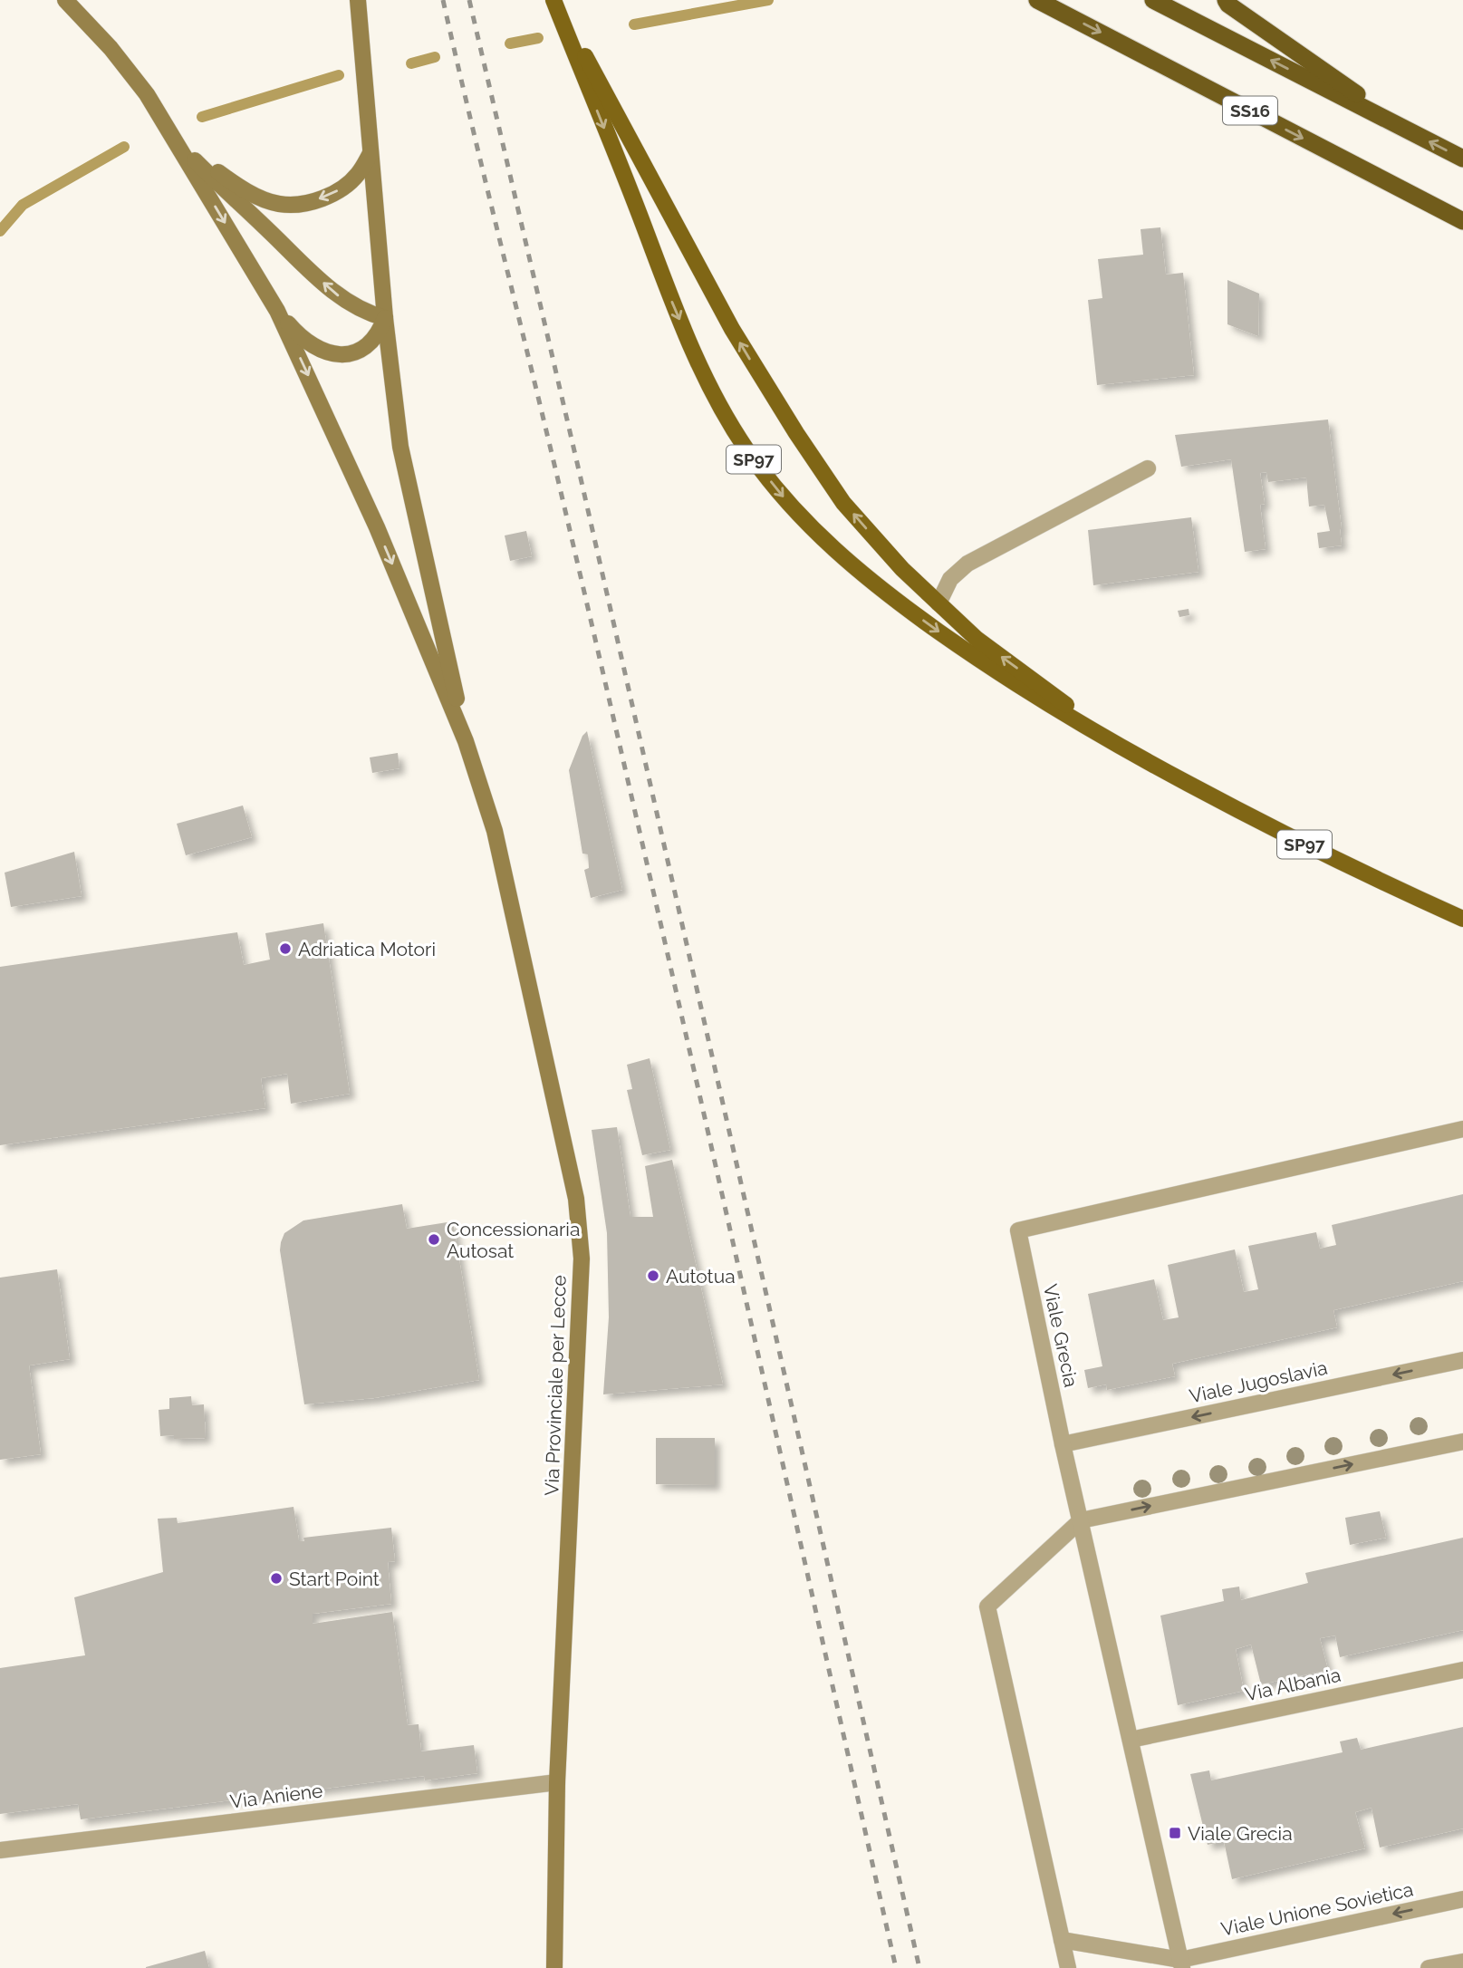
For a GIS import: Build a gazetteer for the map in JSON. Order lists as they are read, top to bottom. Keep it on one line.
{"streets":{"highway":["SS16"],"main road":["SP97","Via Provinciale per Lecce"],"street":["Viale Grecia","Viale Jugoslavia","Via Albania","Via Aniene","Viale Unione Sovietica"]},"crossings":[["Viale Grecia","Viale Jugoslavia"],["Viale Grecia","Via Albania"],["Viale Grecia","Viale Unione Sovietica"],["Via Provinciale per Lecce","Via Aniene"]],"one_way":["Viale Unione Sovietica"],"places":{"other":["Adriatica Motori","Concessionaria Autosat","Autotua","Start Point"],"transit":["Viale Grecia"]}}
